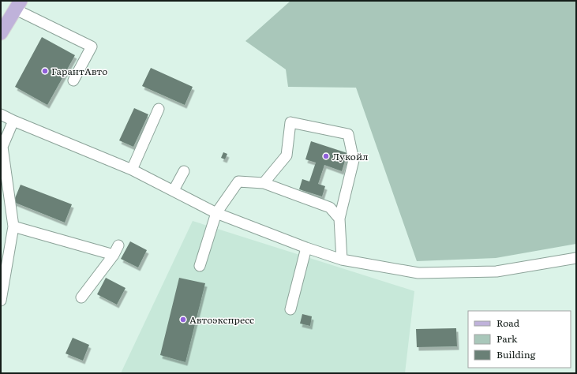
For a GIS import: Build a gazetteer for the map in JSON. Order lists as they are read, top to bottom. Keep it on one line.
{"places":["ГарантАвто","Лукойл","Автоэкспресс"],"legend":["Road","Park","Building"]}
